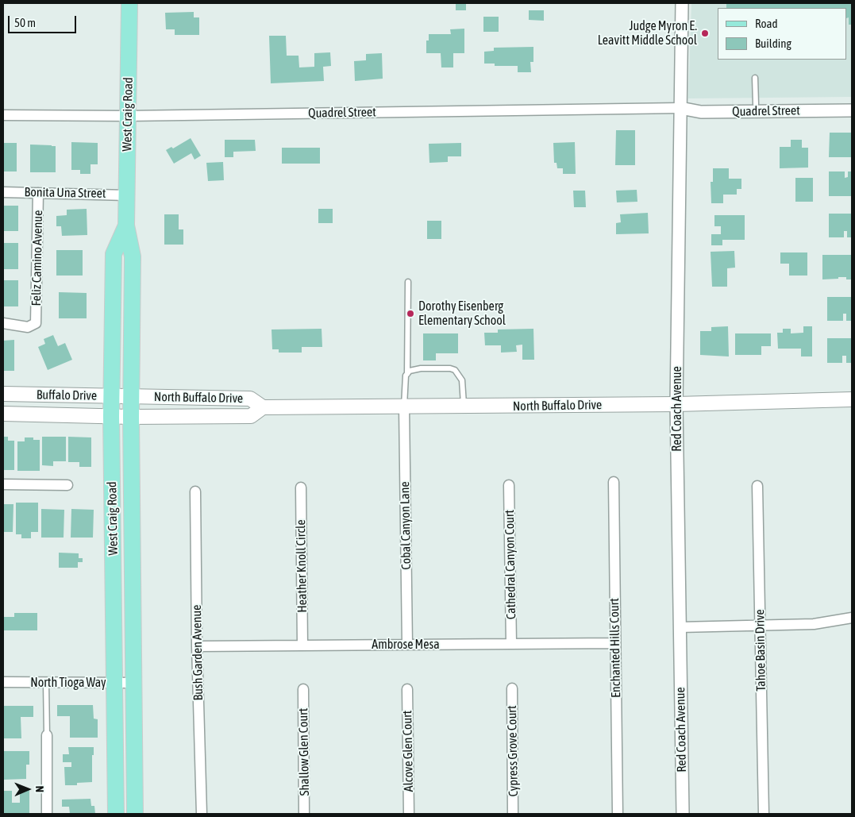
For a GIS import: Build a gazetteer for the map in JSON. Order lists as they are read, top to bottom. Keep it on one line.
{"streets":{"main road":["West Craig Road","Buffalo Drive","North Buffalo Drive"],"street":["Quadrel Street","Bonita Una Street","Feliz Camino Avenue","Red Coach Avenue","Cobal Canyon Lane","Cathedral Canyon Court","Heather Knoll Circle","Ambrose Mesa","Enchanted Hills Court","Tahoe Basin Drive","Bush Garden Avenue","North Tioga Way","Alcove Glen Court","Cypress Grove Court","Shallow Glen Court"]},"crossings":[["Quadrel Street","West Craig Road"],["Quadrel Street","Red Coach Avenue"],["West Craig Road","Bonita Una Street"],["West Craig Road","Buffalo Drive"],["West Craig Road","North Buffalo Drive"],["West Craig Road","North Tioga Way"],["Bonita Una Street","Feliz Camino Avenue"],["Buffalo Drive","North Buffalo Drive"],["North Buffalo Drive","Red Coach Avenue"],["North Buffalo Drive","Cobal Canyon Lane"],["Cobal Canyon Lane","Ambrose Mesa"],["Cathedral Canyon Court","Ambrose Mesa"],["Heather Knoll Circle","Ambrose Mesa"],["Ambrose Mesa","Enchanted Hills Court"],["Ambrose Mesa","Bush Garden Avenue"]],"places":["Judge Myron E. Leavitt Middle School","Dorothy Eisenberg Elementary School"],"legend":["Road","Building"],"scale_bar":"50 m","north":"right"}
